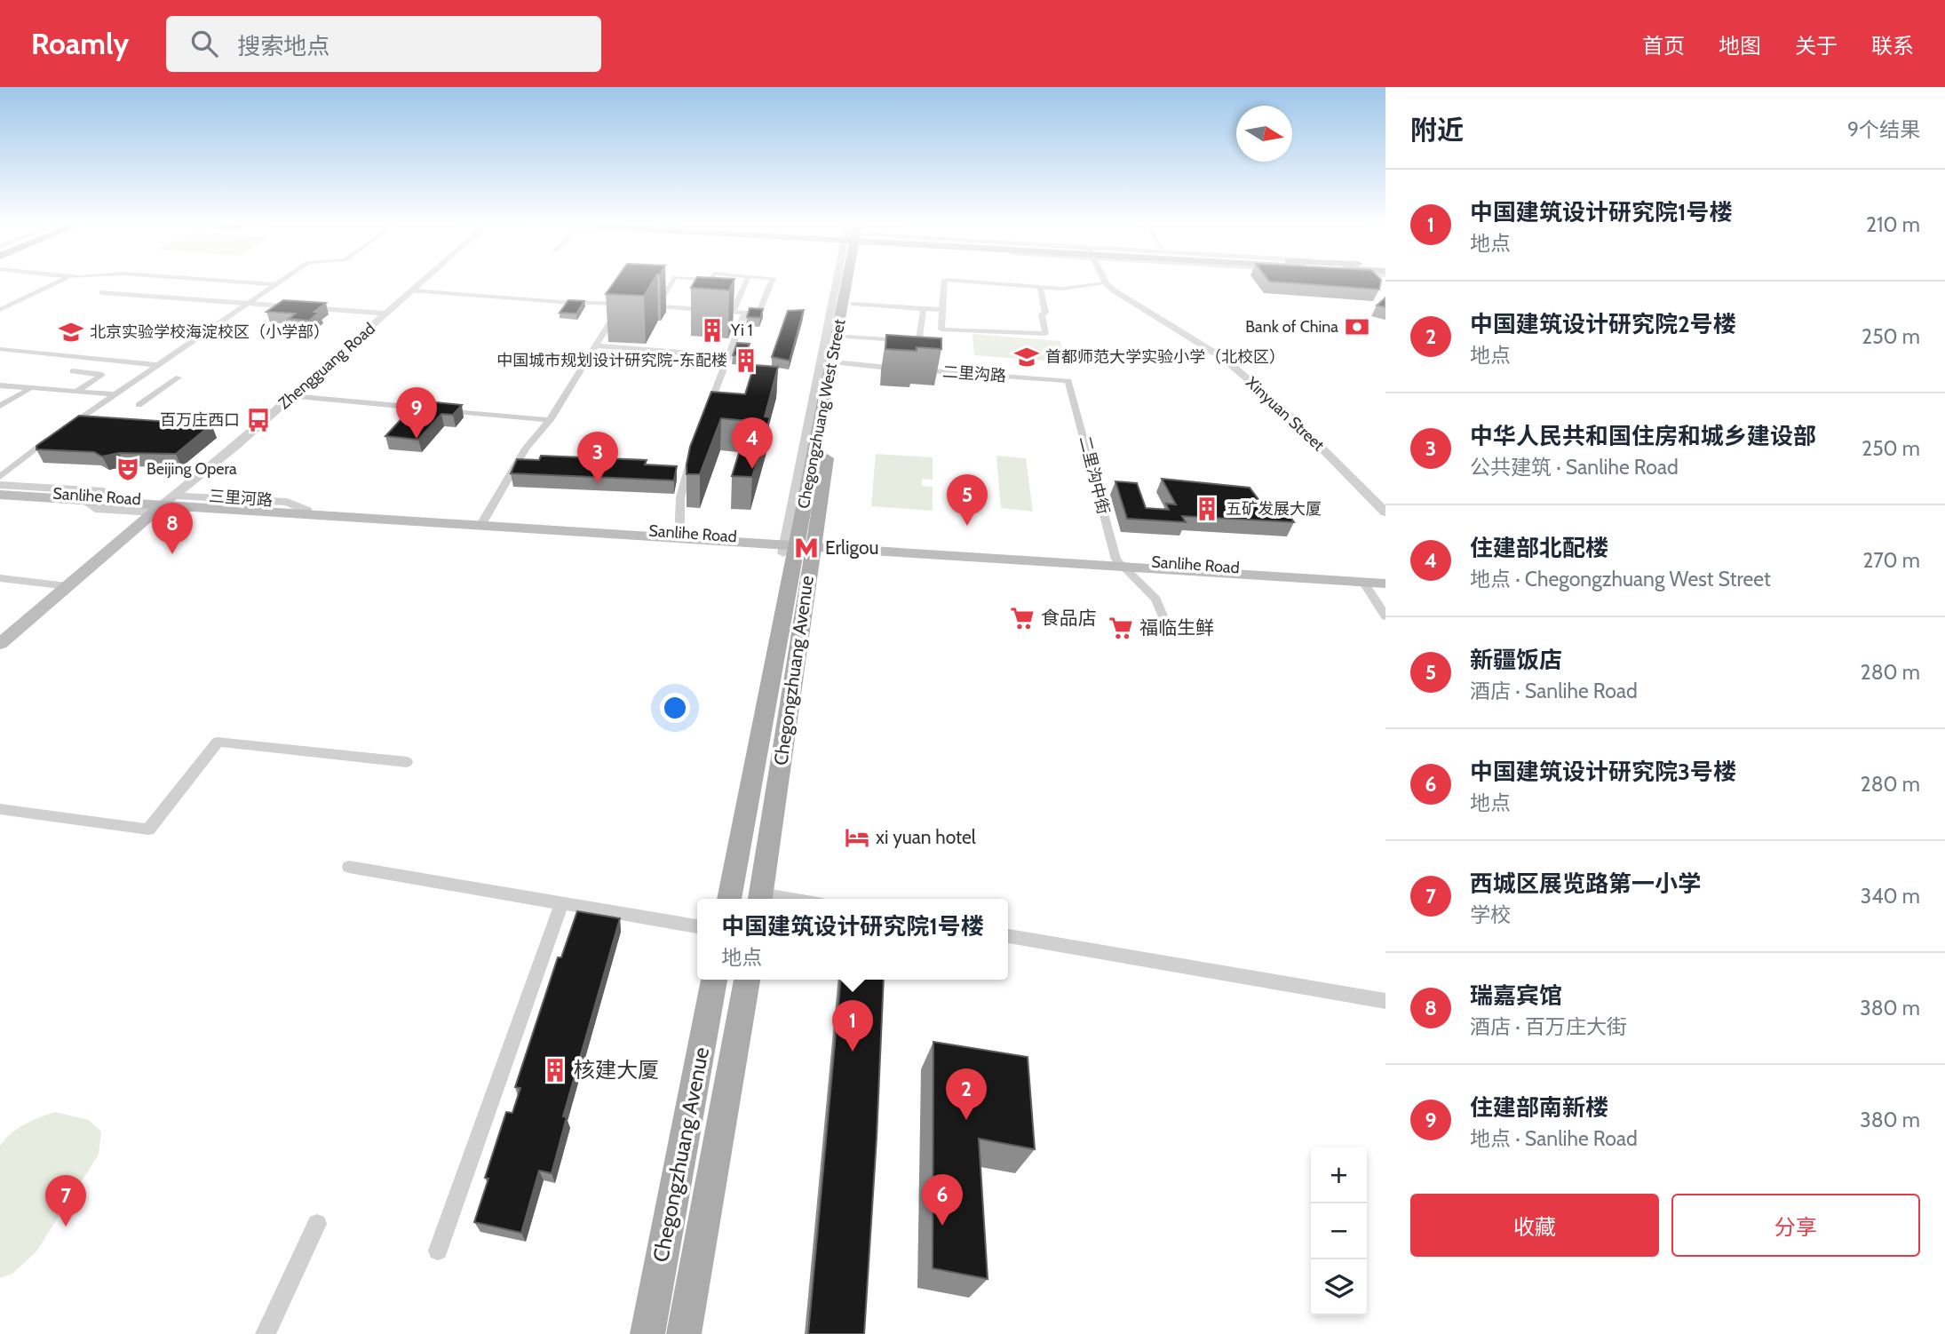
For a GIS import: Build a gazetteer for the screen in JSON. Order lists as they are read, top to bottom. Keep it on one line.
{"streets":{"main road":["Chegongzhuang West Street","Sanlihe Road","Chegongzhuang Avenue"],"street":["Zhengguang Road","二里沟路","Xinyuan Street","二里沟中街"]},"crossings":[["Zhengguang Road","Sanlihe Road"],["二里沟路","Chegongzhuang West Street"],["二里沟路","二里沟中街"],["Chegongzhuang West Street","Sanlihe Road"],["Chegongzhuang West Street","Chegongzhuang Avenue"],["二里沟中街","Sanlihe Road"],["Sanlihe Road","Chegongzhuang Avenue"]],"places":{"bank":["Bank of China"],"building":["Yi 1","中国城市规划设计研究院-东配楼","五矿发展大厦","核建大厦"],"school or university":["北京实验学校海淀校区（小学部）","首都师范大学实验小学（北校区）"],"bus stop":["百万庄西口"],"theatre":["Beijing Opera"],"metro station":["Erligou"],"supermarket":["食品店","福临生鲜"],"hotel":["xi yuan hotel"]},"north":"right","page":{"header":"Roamly","search":"搜索地点","nav":["首页","地图","关于","联系"],"heading":["附近","9个结果"],"list":[{"mark":"1","name":"中国建筑设计研究院1号楼","note":"地点","value":"210 m"},{"mark":"2","name":"中国建筑设计研究院2号楼","note":"地点","value":"250 m"},{"mark":"3","name":"中华人民共和国住房和城乡建设部","note":"公共建筑 · Sanlihe Road","value":"250 m"},{"mark":"4","name":"住建部北配楼","note":"地点 · Chegongzhuang West Street","value":"270 m"},{"mark":"5","name":"新疆饭店","note":"酒店 · Sanlihe Road","value":"280 m"},{"mark":"6","name":"中国建筑设计研究院3号楼","note":"地点","value":"280 m"},{"mark":"7","name":"西城区展览路第一小学","note":"学校","value":"340 m"},{"mark":"8","name":"瑞嘉宾馆","note":"酒店 · 百万庄大街","value":"380 m"},{"mark":"9","name":"住建部南新楼","note":"地点 · Sanlihe Road","value":"380 m"}],"pins":["9","4","3","5","8","1","2","6","7"],"popup":["中国建筑设计研究院1号楼","地点"],"map_buttons":["+","−"],"buttons":["收藏","分享"]}}
